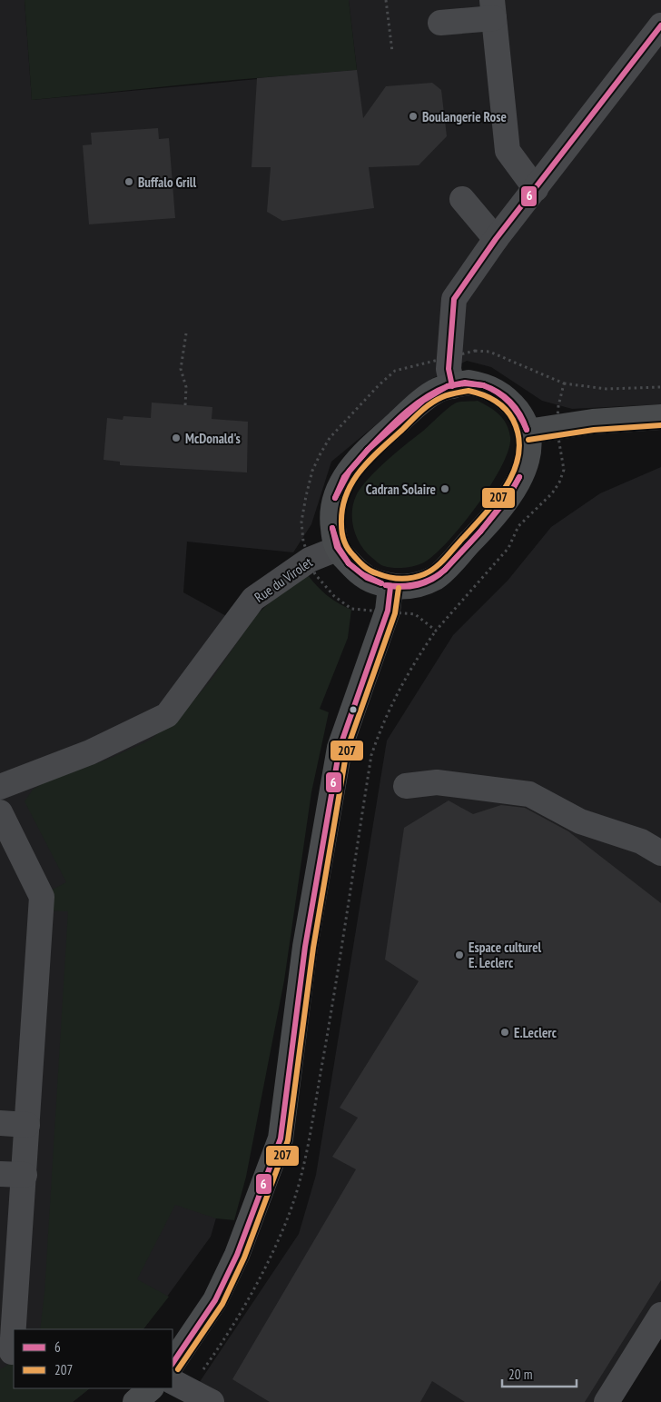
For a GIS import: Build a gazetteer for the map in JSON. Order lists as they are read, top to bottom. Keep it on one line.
{"streets":{"street":["Rue du Virolet"]},"places":["Boulangerie Rose","Buffalo Grill","McDonald's","Cadran Solaire","Espace culturel E. Leclerc","E.Leclerc"],"lines":["transit line 6","transit line 207"],"legend":["6","207"],"scale_bar":"20 m"}
